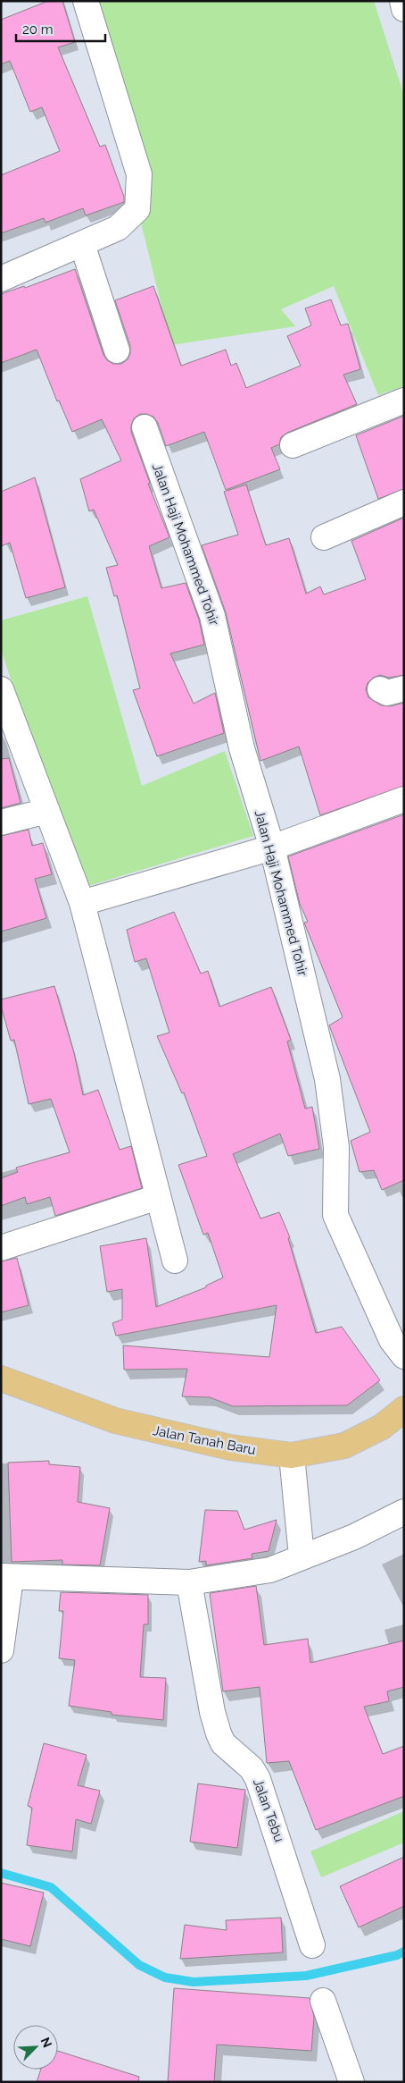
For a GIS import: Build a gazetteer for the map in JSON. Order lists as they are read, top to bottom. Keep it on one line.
{"streets":{"main road":["Jalan Tanah Baru"],"street":["Jalan Haji Mohammed Tohir","Jalan Tebu"]},"scale_bar":"20 m","north":"top right"}
